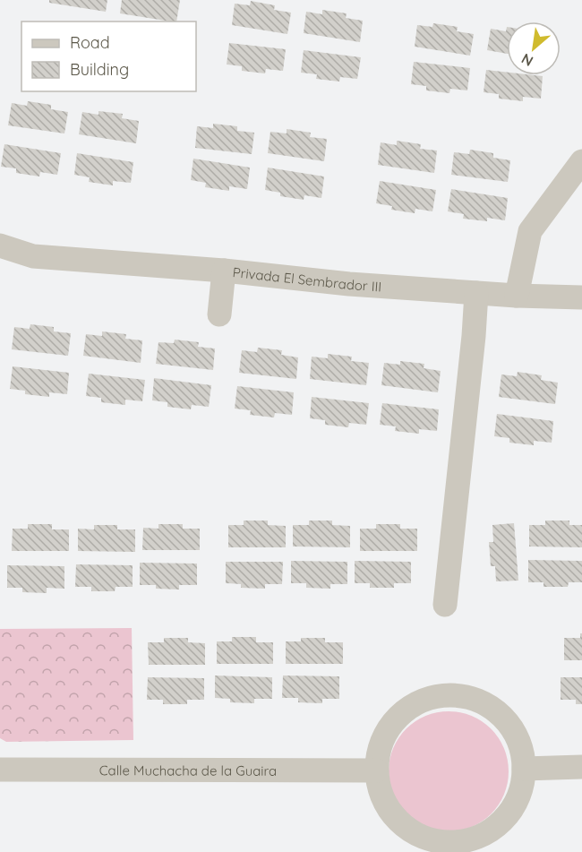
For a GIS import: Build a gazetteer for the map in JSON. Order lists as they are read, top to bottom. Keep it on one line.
{"streets":{"street":["Privada El Sembrador III","Calle Muchacha de la Guaira"]},"legend":["Road","Building"],"north":"bottom left"}
